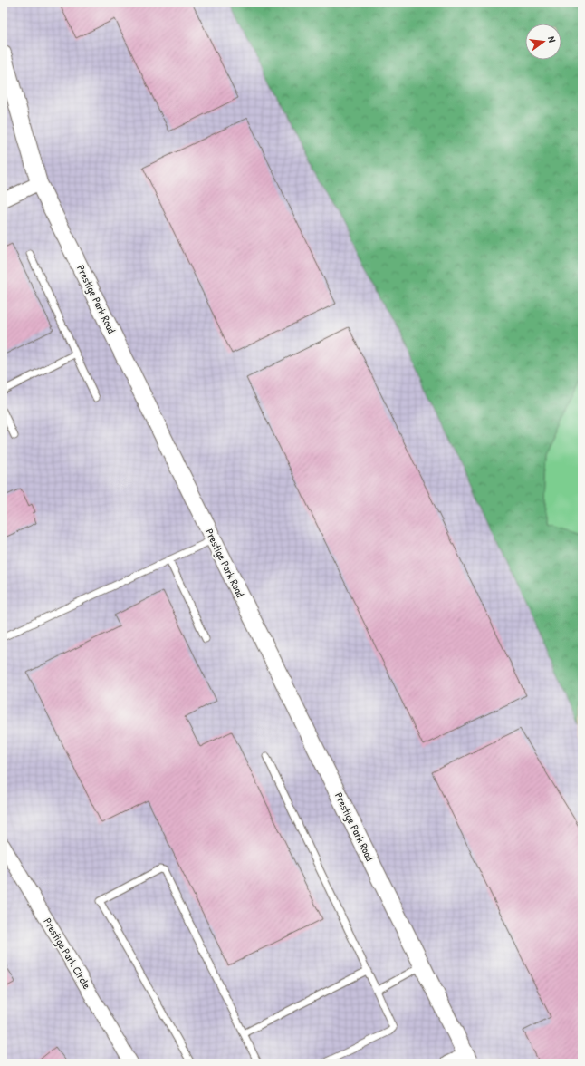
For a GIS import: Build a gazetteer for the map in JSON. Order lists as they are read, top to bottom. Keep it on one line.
{"streets":{"street":["Prestige Park Road","Prestige Park Circle"]},"north":"right"}
